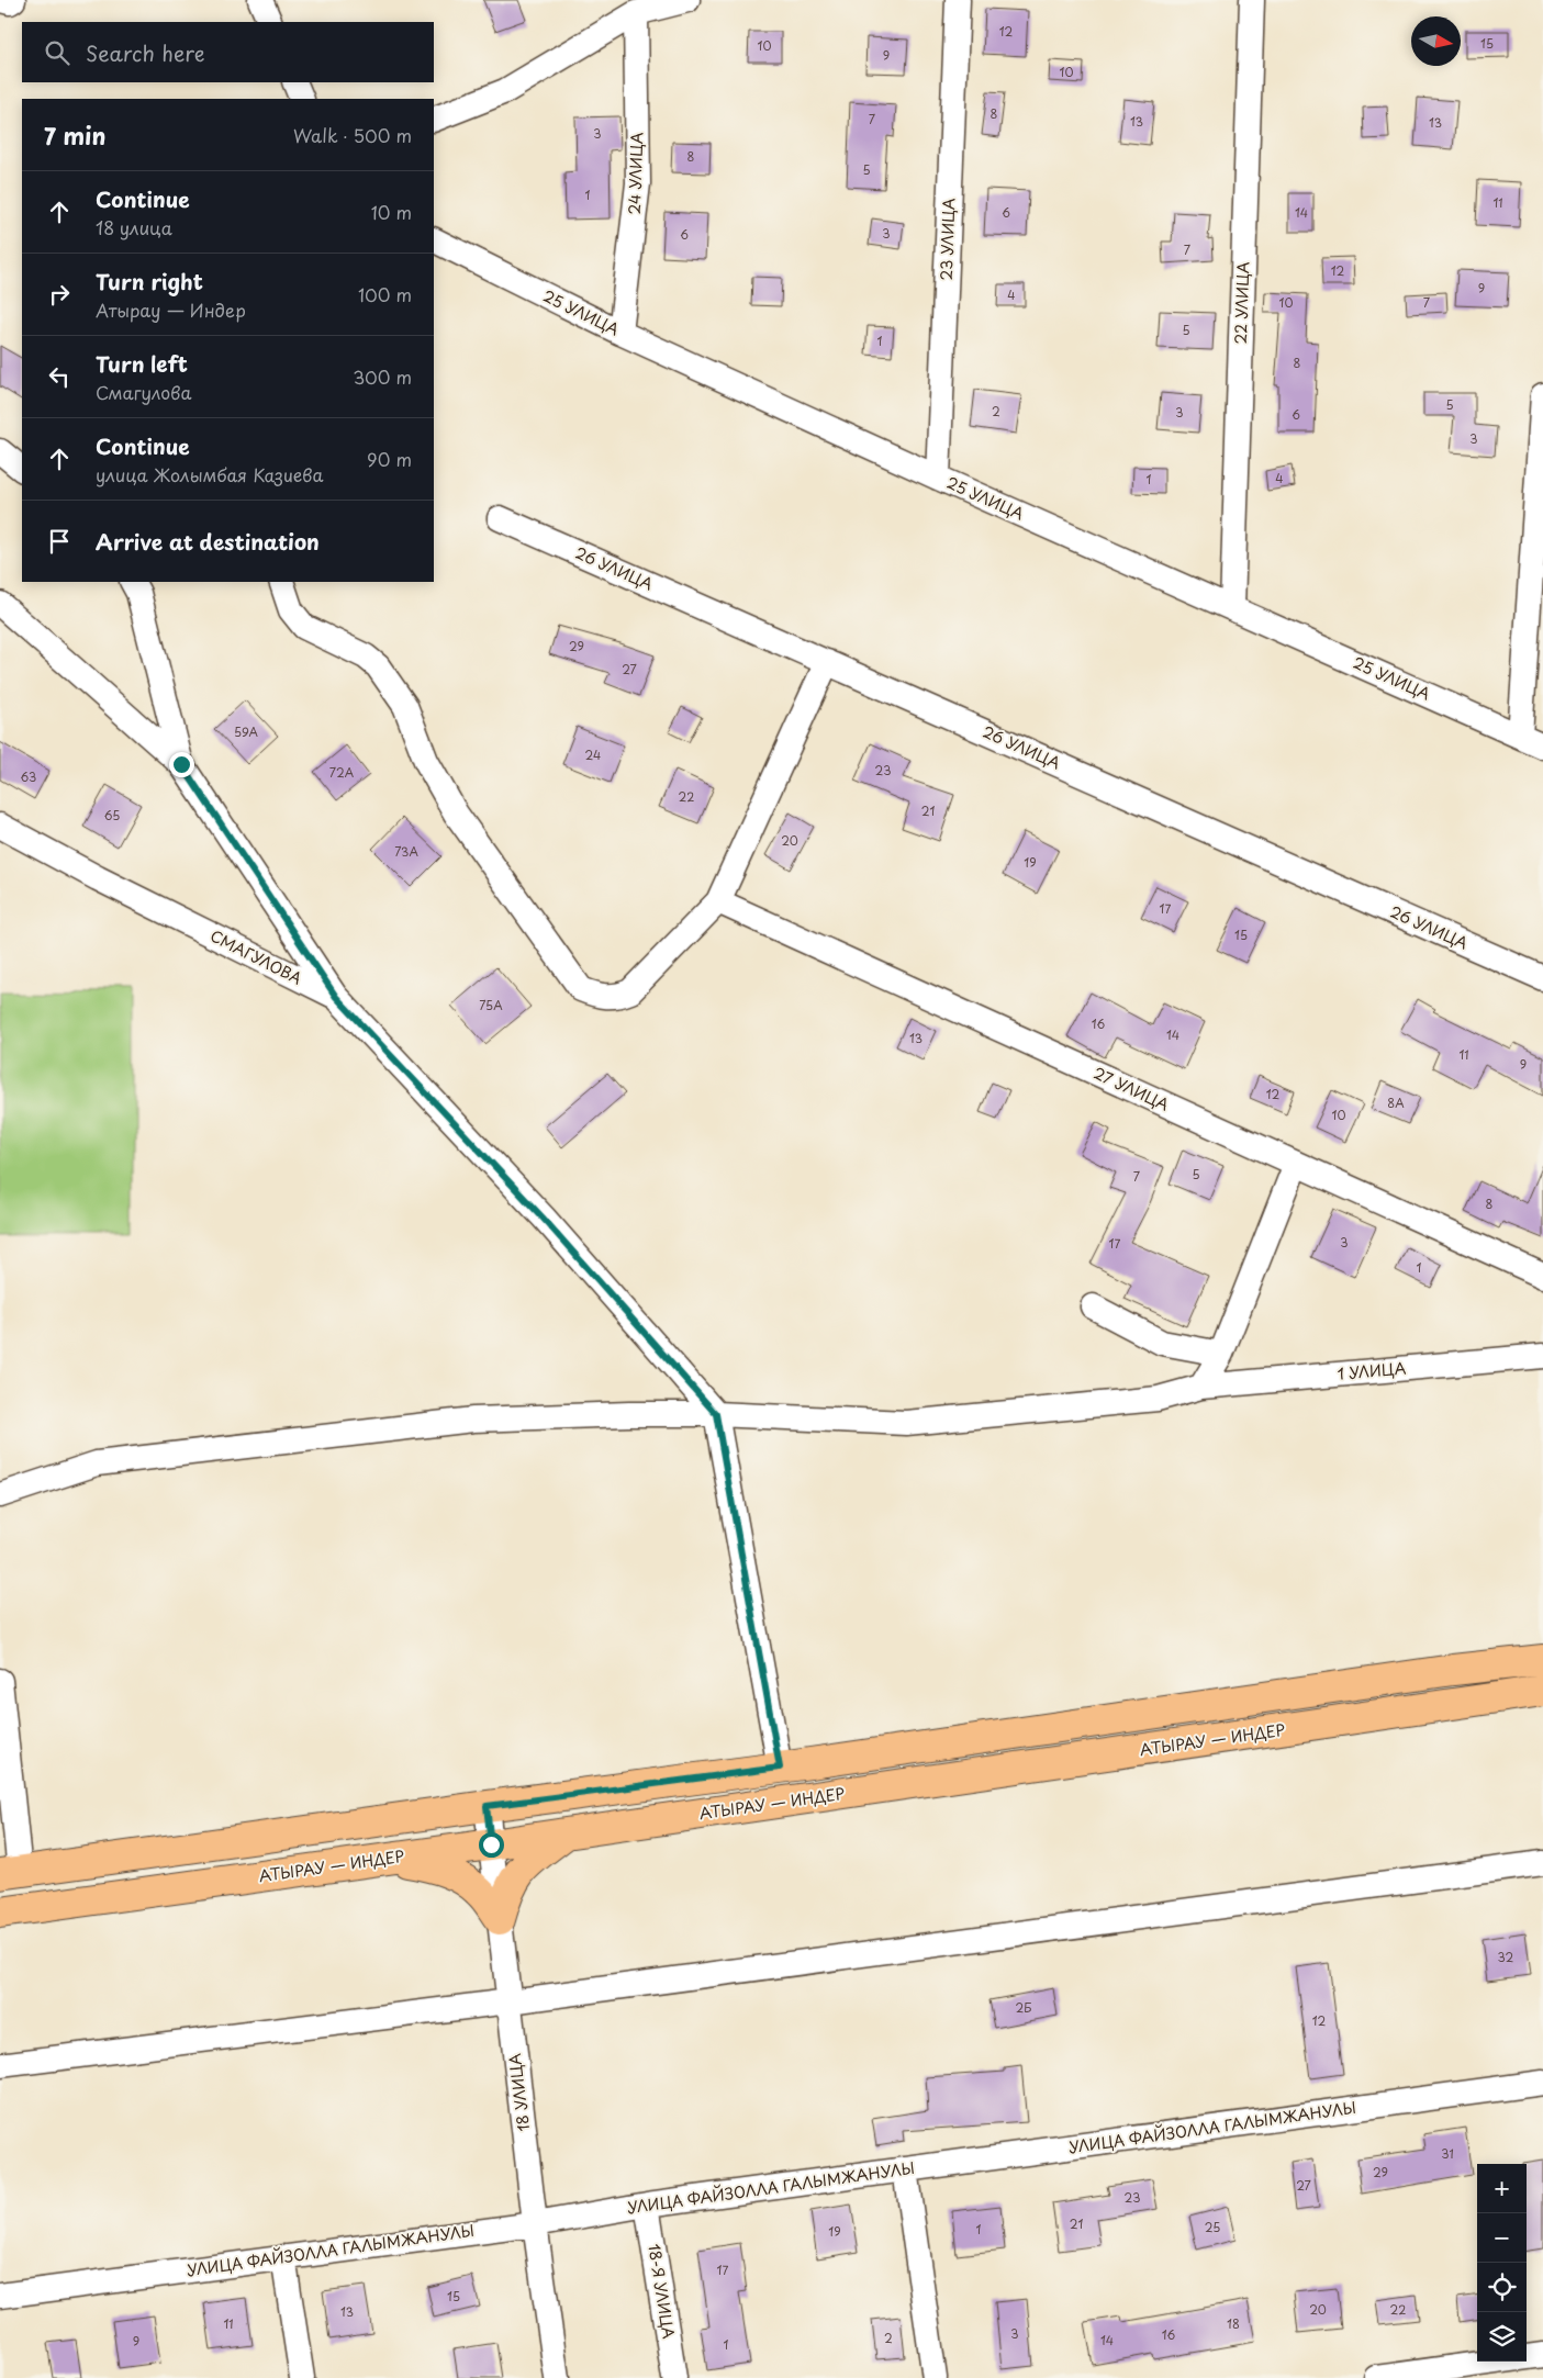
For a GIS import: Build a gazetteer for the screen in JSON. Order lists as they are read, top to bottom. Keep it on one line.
{"streets":{"main road":["АТЫРАУ — ИНДЕР"],"street":["24 УЛИЦА","23 УЛИЦА","22 УЛИЦА","25 УЛИЦА","26 УЛИЦА","СМАГУЛОВА","27 УЛИЦА","1 УЛИЦА","18 УЛИЦА","УЛИЦА ФАЙЗОЛЛА ГАЛЫМЖАНУЛЫ","18-Я УЛИЦА"]},"crossings":[["24 УЛИЦА","25 УЛИЦА"],["23 УЛИЦА","25 УЛИЦА"],["22 УЛИЦА","25 УЛИЦА"],["СМАГУЛОВА","1 УЛИЦА"],["АТЫРАУ — ИНДЕР","18 УЛИЦА"],["18 УЛИЦА","УЛИЦА ФАЙЗОЛЛА ГАЛЫМЖАНУЛЫ"],["УЛИЦА ФАЙЗОЛЛА ГАЛЫМЖАНУЛЫ","18-Я УЛИЦА"]],"house_numbers":["12","15","10","9","10","8","7","13","13","3","8","5","1","11","6","14","3","6","7","12","9","4","10","7","5","1","8","5","2","3","6","3","4","1","29","27","59А","24","23","72А","63","22","21","65","20","73А","19","17","15","75А","16","14","13","11","9","12","8А","10","5","7","8","3","17","1","32","2Б","12","31","29","27","23","21","25","1","19","17","15","20","22","13","11","18","3","16","2","14","9","1"],"north":"right","page":{"search":"Search here","heading":["7 min","Walk · 500 m"],"list":[["Continue","18 улица","10 m"],["Turn right","Атырау — Индер","100 m"],["Turn left","Смагулова","300 m"],["Continue","улица Жолымбая Казиева","90 m"],"Arrive at destination"],"map_buttons":["+","−"]}}
